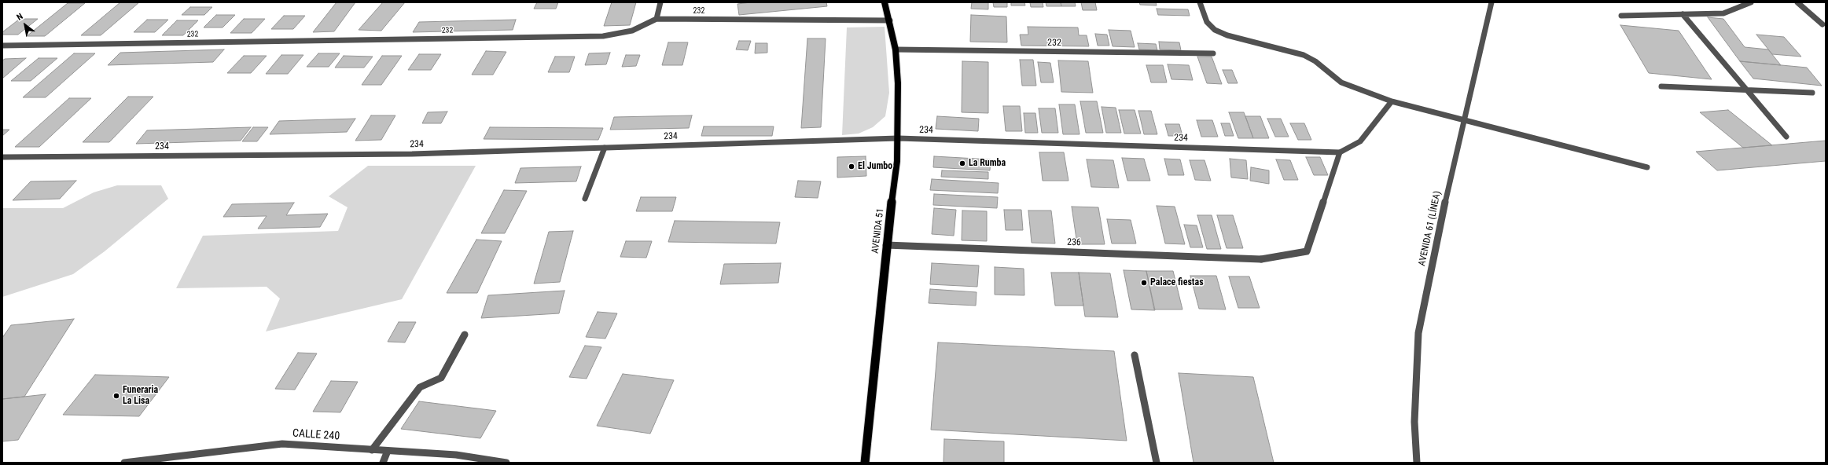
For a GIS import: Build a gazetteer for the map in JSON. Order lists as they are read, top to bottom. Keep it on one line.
{"streets":{"main road":["AVENIDA 51"],"street":["232","234","AVENIDA 61 (LÍNEA)","236","CALLE 240"]},"crossings":[["232","AVENIDA 51"],["234","AVENIDA 51"],["234","236"],["AVENIDA 51","236"]],"places":["La Rumba","El Jumbo","Palace fiestas","Funeraria La Lisa"],"north":"top left"}
